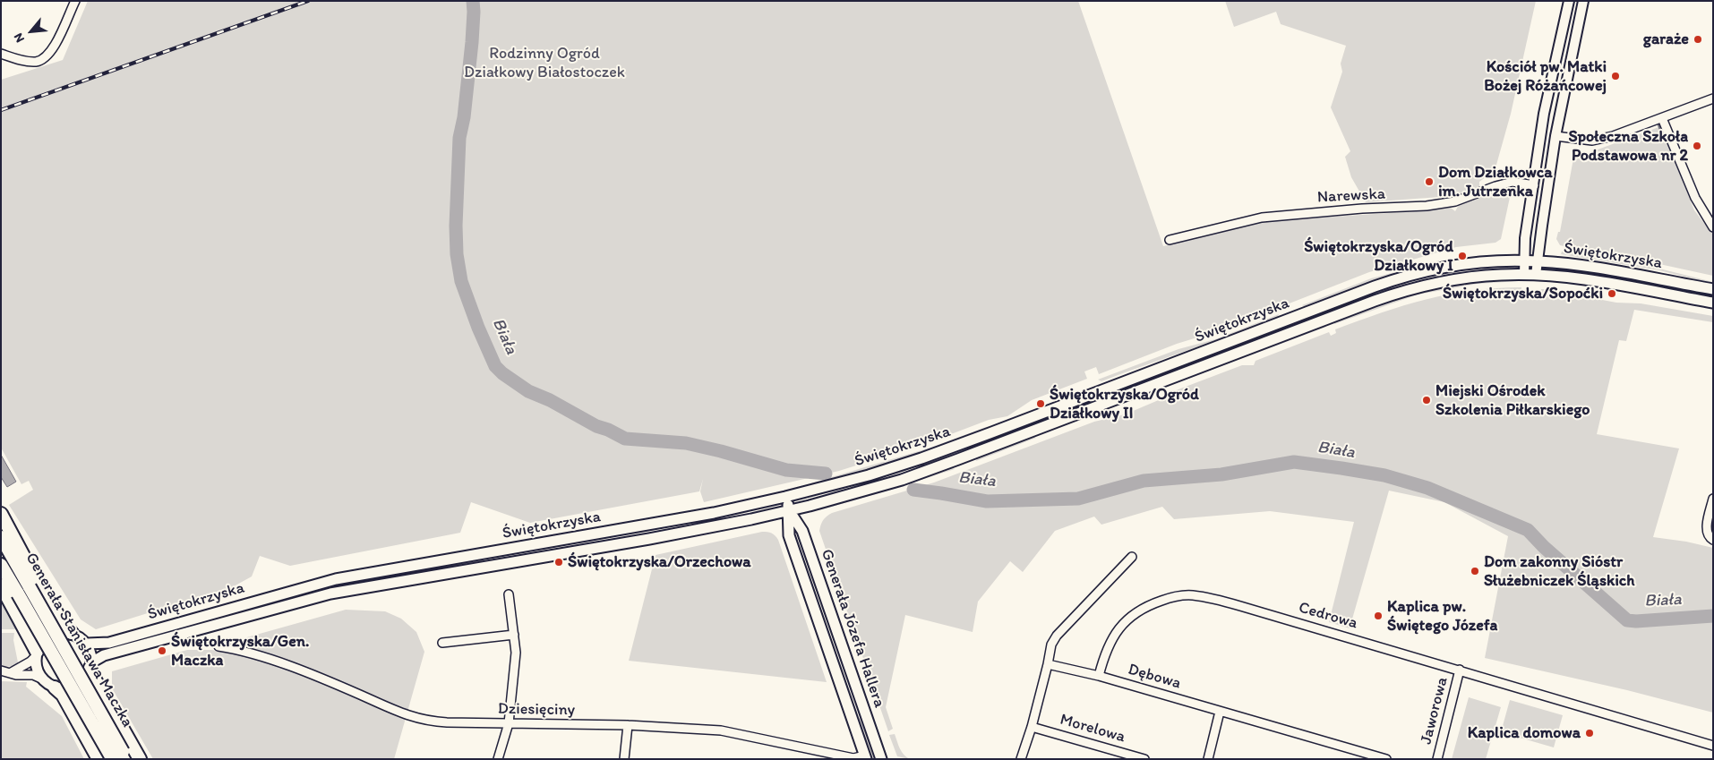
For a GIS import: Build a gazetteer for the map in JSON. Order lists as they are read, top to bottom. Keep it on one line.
{"streets":{"highway":["Generała Stanisława Maczka"],"main road":["Świętokrzyska","Generała Józefa Hallera"],"street":["Narewska","Cedrowa","Dębowa","Dziesięciny","Jaworowa","Morelowa"]},"crossings":[["Świętokrzyska","Generała Józefa Hallera"],["Cedrowa","Dębowa"],["Cedrowa","Jaworowa"],["Generała Józefa Hallera","Dziesięciny"]],"water":["Biała"],"parks":["Rodzinny Ogród Działkowy Białostoczek"],"places":["garaże","Kościół pw. Matki Bożej Różańcowej","Społeczna Szkoła Podstawowa nr 2","Dom Działkowca im. Jutrzenka","Świętokrzyska/Ogród Działkowy I","Świętokrzyska/Sopoćki","Miejski Ośrodek Szkolenia Piłkarskiego","Świętokrzyska/Ogród Działkowy II","Świętokrzyska/Orzechowa","Dom zakonny Sióstr Służebniczek Śląskich","Kaplica pw. Świętego Józefa","Świętokrzyska/Gen. Maczka","Kaplica domowa"],"north":"bottom left"}
